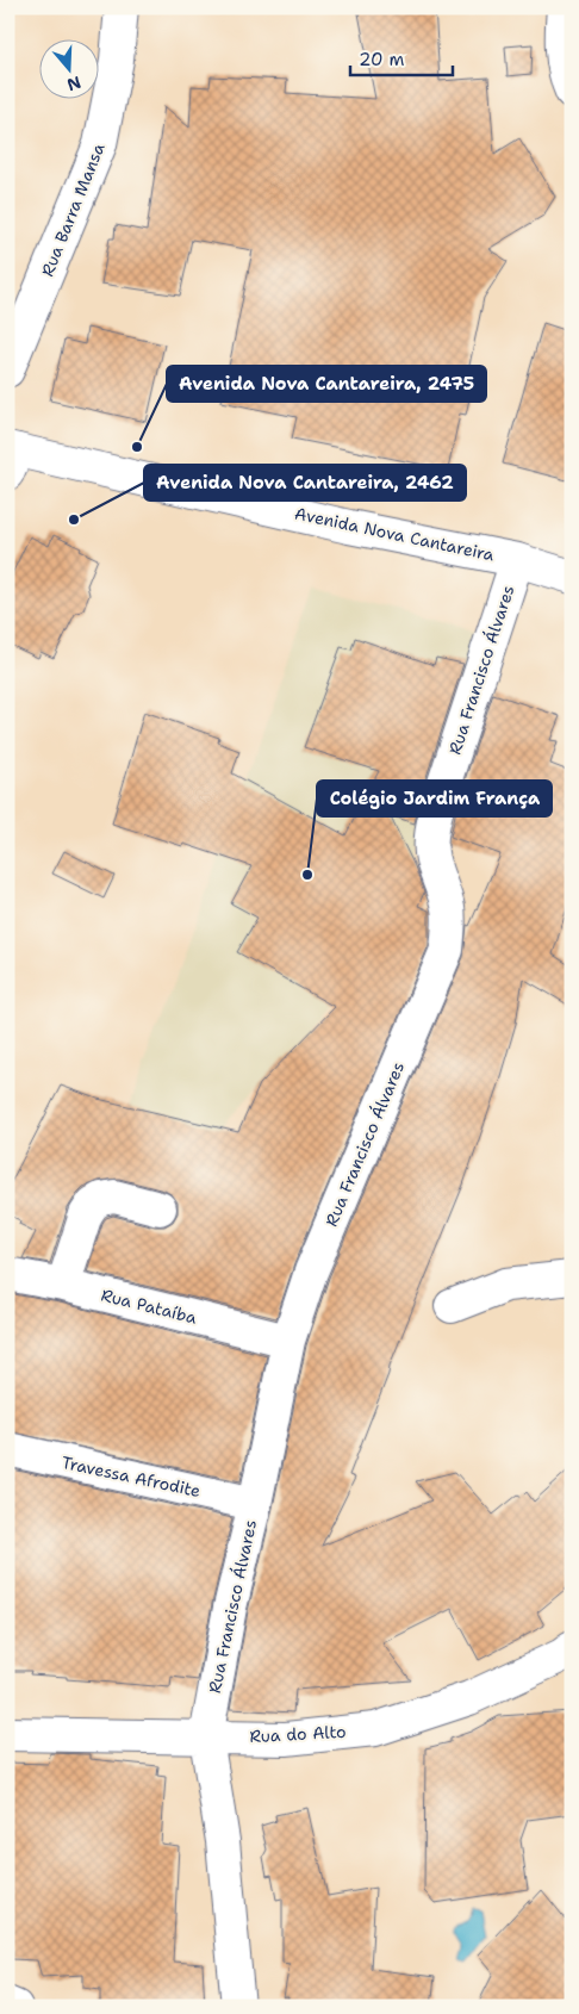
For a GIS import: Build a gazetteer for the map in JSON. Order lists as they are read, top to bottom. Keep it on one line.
{"streets":{"street":["Rua Barra Mansa","Avenida Nova Cantareira","Rua Francisco Álvares","Rua Pataíba","Travessa Afrodite","Rua do Alto"]},"crossings":[["Avenida Nova Cantareira","Rua Francisco Álvares"],["Rua Francisco Álvares","Rua Pataíba"],["Rua Francisco Álvares","Travessa Afrodite"],["Rua Francisco Álvares","Rua do Alto"]],"places":["Avenida Nova Cantareira, 2475","Avenida Nova Cantareira, 2462","Colégio Jardim França"],"scale_bar":"20 m","north":"bottom"}
